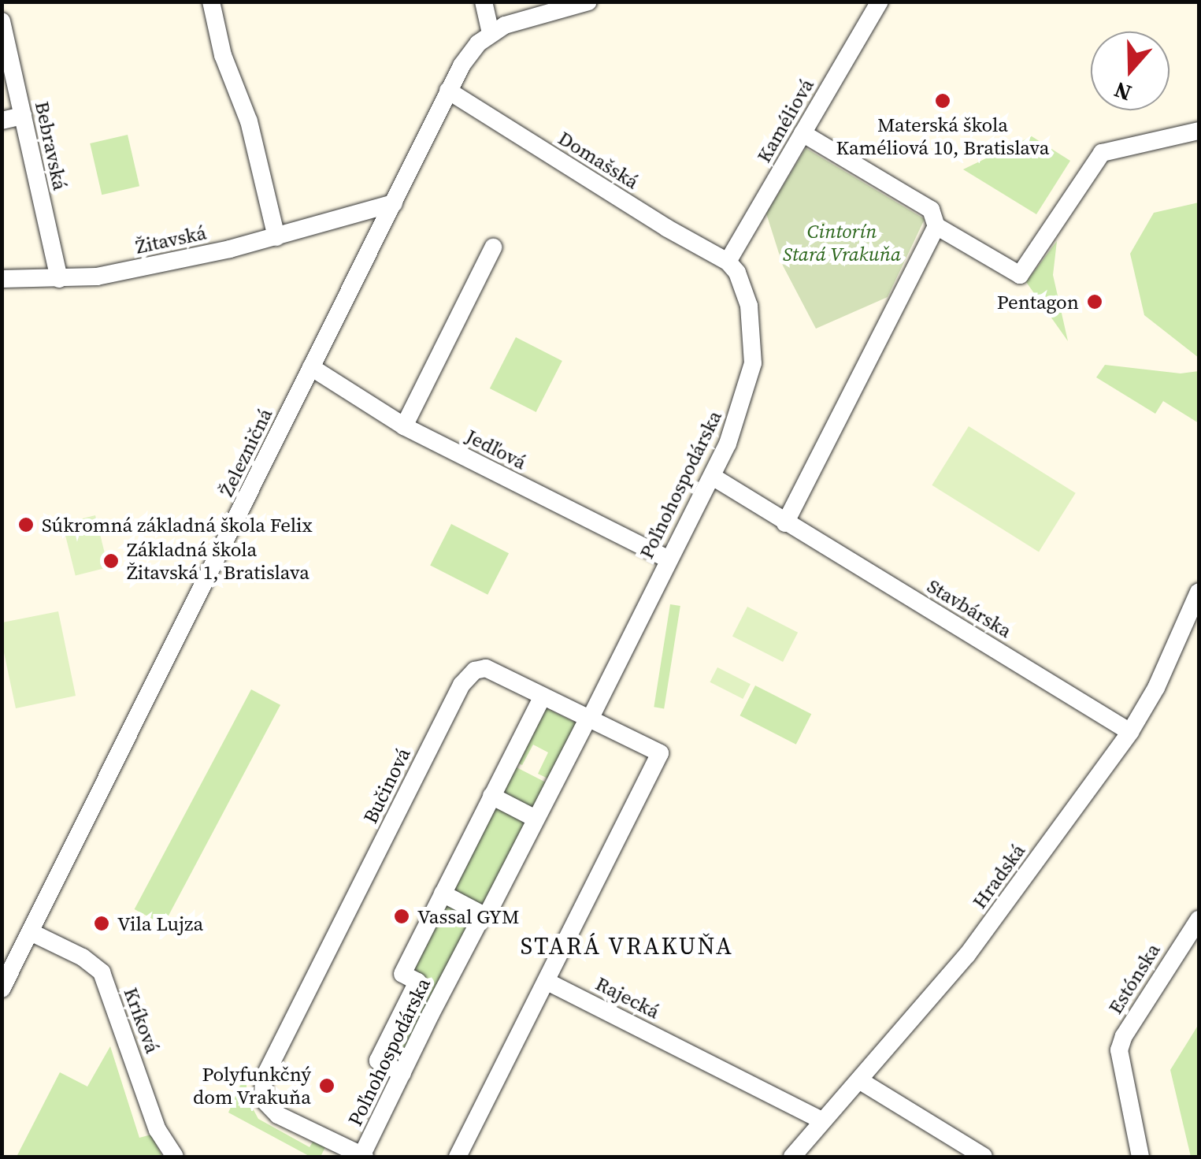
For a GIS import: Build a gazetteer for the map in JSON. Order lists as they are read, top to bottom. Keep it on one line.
{"streets":{"street":["Kaméliová","Bebravská","Domašská","Žitavská","Jedľová","Železničná","Poľnohospodárska","Stavbárska","Bučinová","Hradská","Estónska","Rajecká","Kríková"]},"crossings":[["Kaméliová","Domašská"],["Kaméliová","Poľnohospodárska"],["Bebravská","Žitavská"],["Domašská","Železničná"],["Domašská","Poľnohospodárska"],["Žitavská","Železničná"],["Jedľová","Železničná"],["Jedľová","Poľnohospodárska"],["Železničná","Kríková"],["Poľnohospodárska","Stavbárska"],["Poľnohospodárska","Bučinová"],["Stavbárska","Hradská"],["Hradská","Rajecká"]],"districts":["STARÁ VRAKUŇA"],"parks":["Cintorín Stará Vrakuňa"],"places":["Materská škola Kaméliová 10, Bratislava","Pentagon","Súkromná základná škola Felix","Základná škola Žitavská 1, Bratislava","Vassal GYM","Vila Lujza","Polyfunkčný dom Vrakuňa"],"north":"bottom"}
